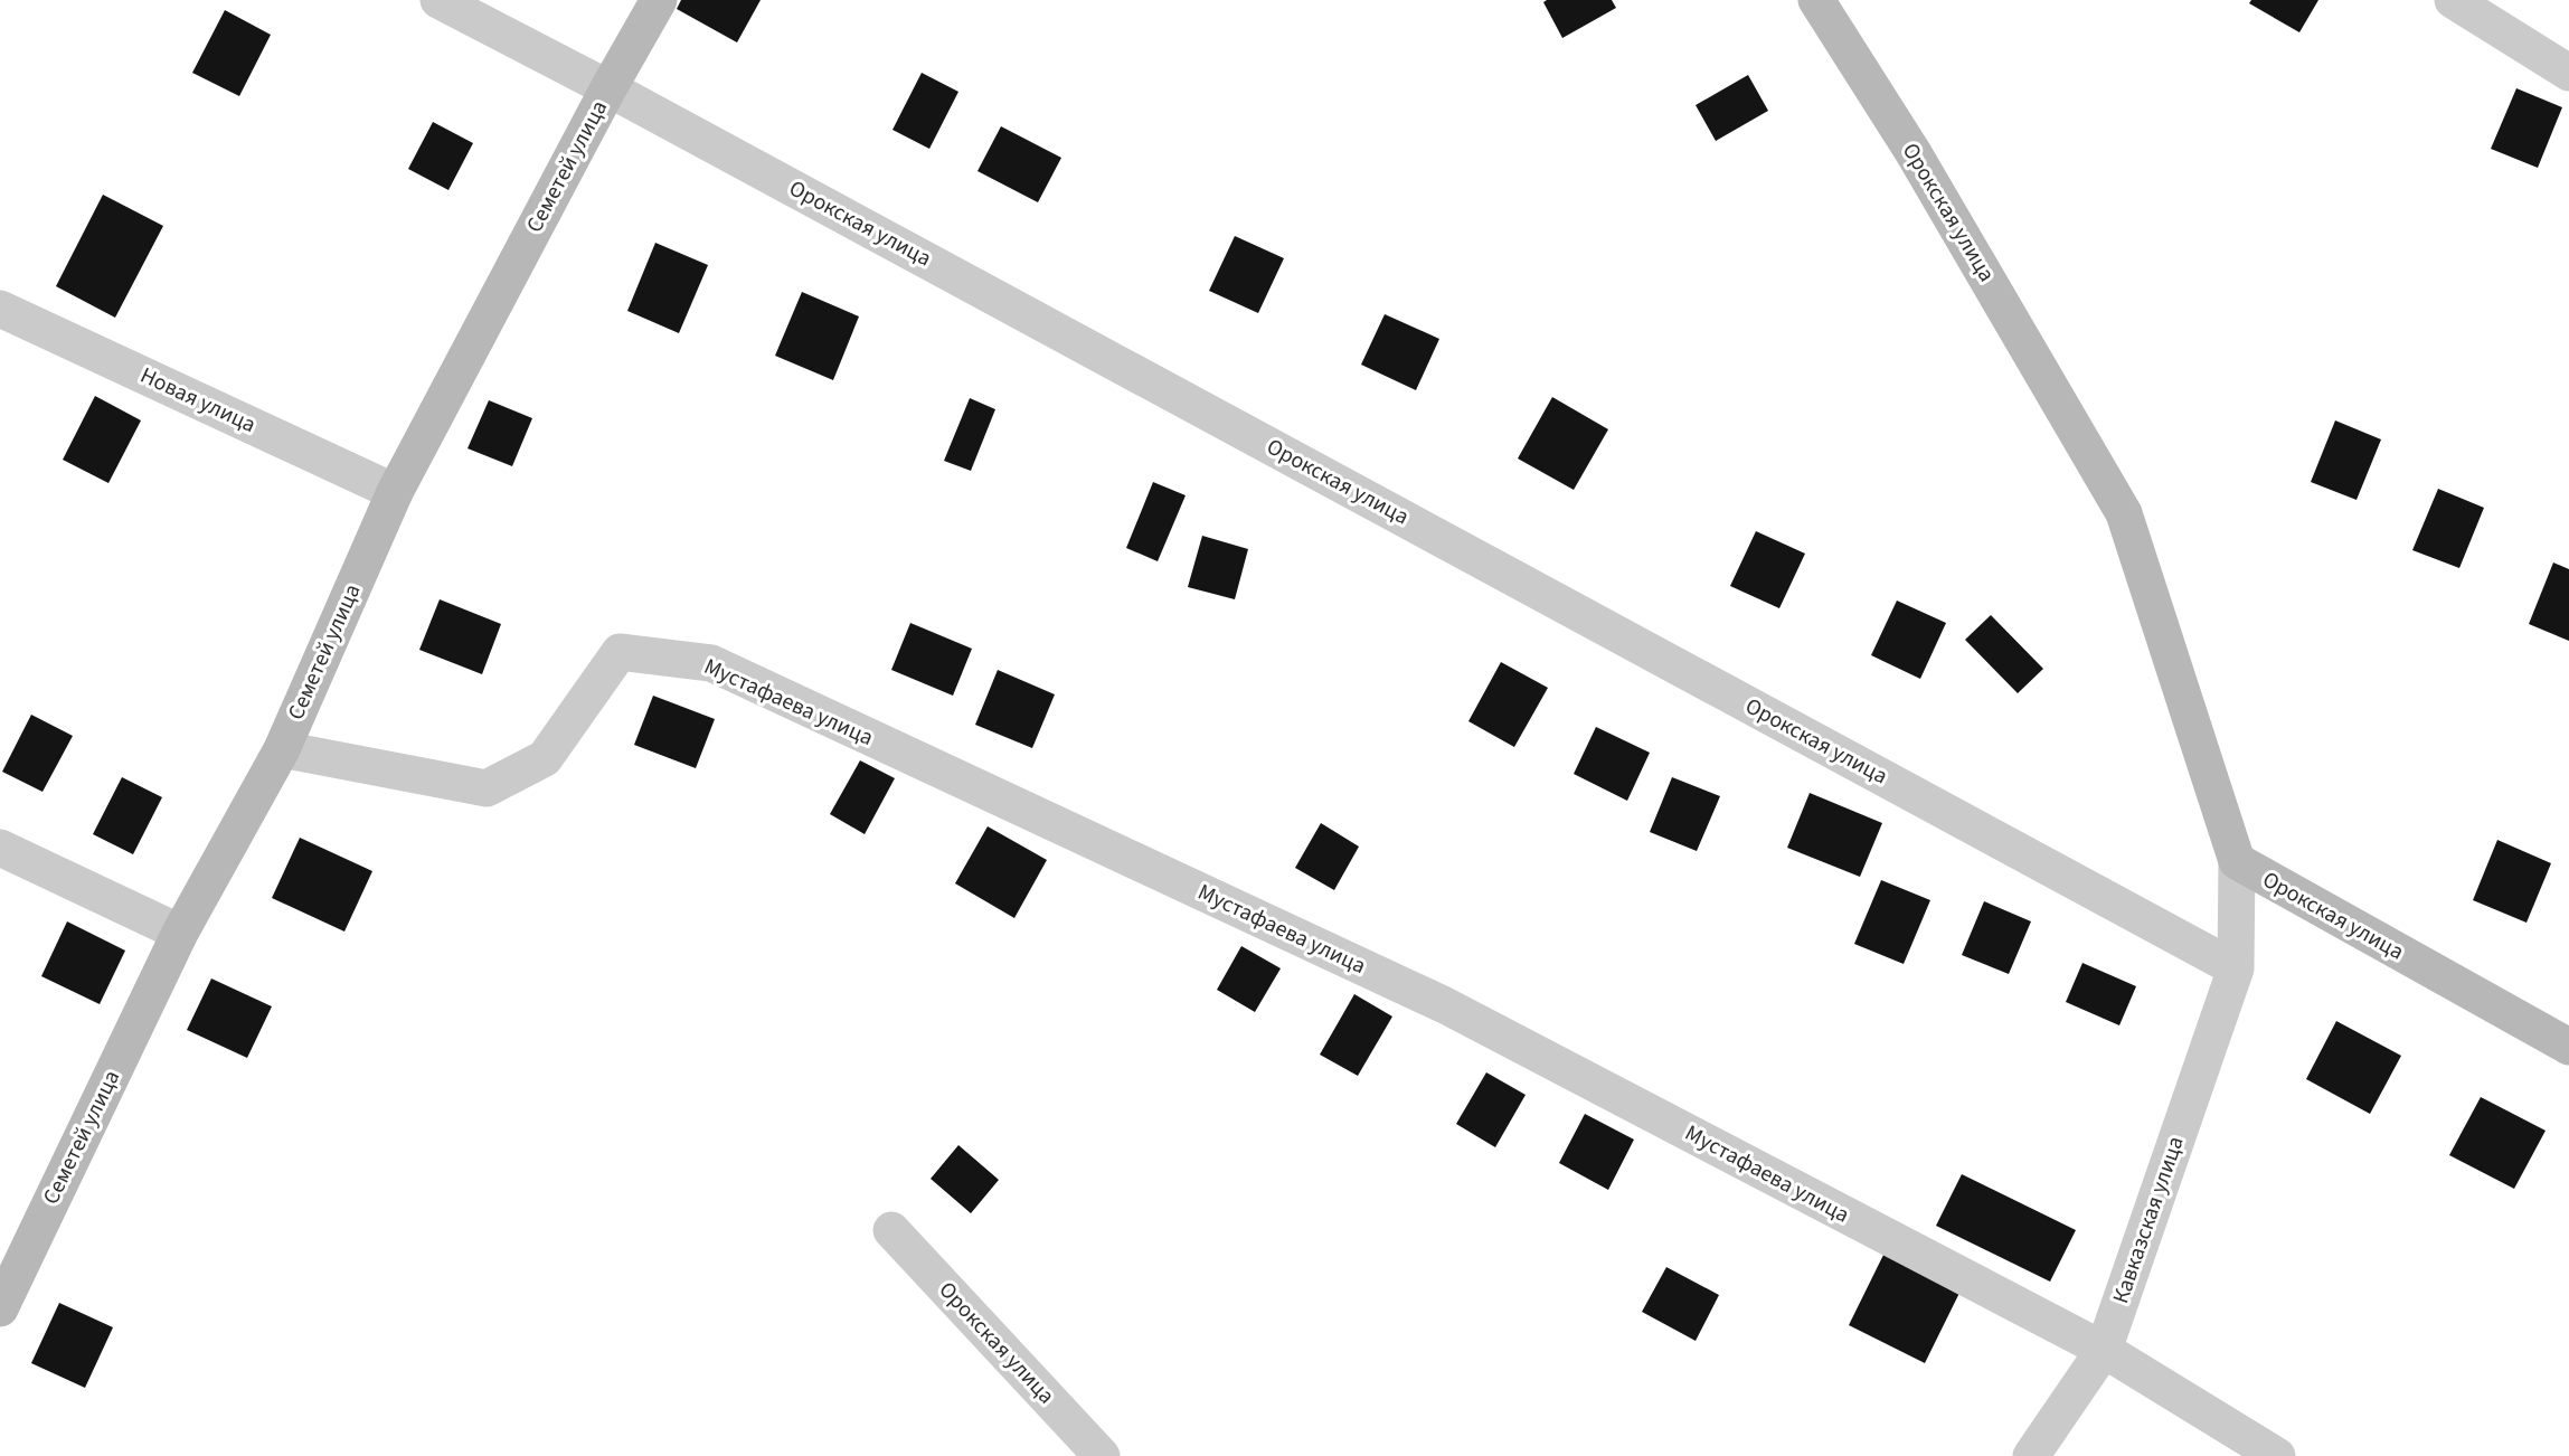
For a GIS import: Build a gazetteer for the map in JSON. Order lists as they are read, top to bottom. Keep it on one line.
{"streets":{"street":["Семетей улица","Орокская улица","Новая улица","Мустафаева улица","Кавказская улица"]},"crossings":[["Семетей улица","Орокская улица"],["Семетей улица","Новая улица"],["Семетей улица","Мустафаева улица"],["Орокская улица","Кавказская улица"],["Мустафаева улица","Кавказская улица"]]}
